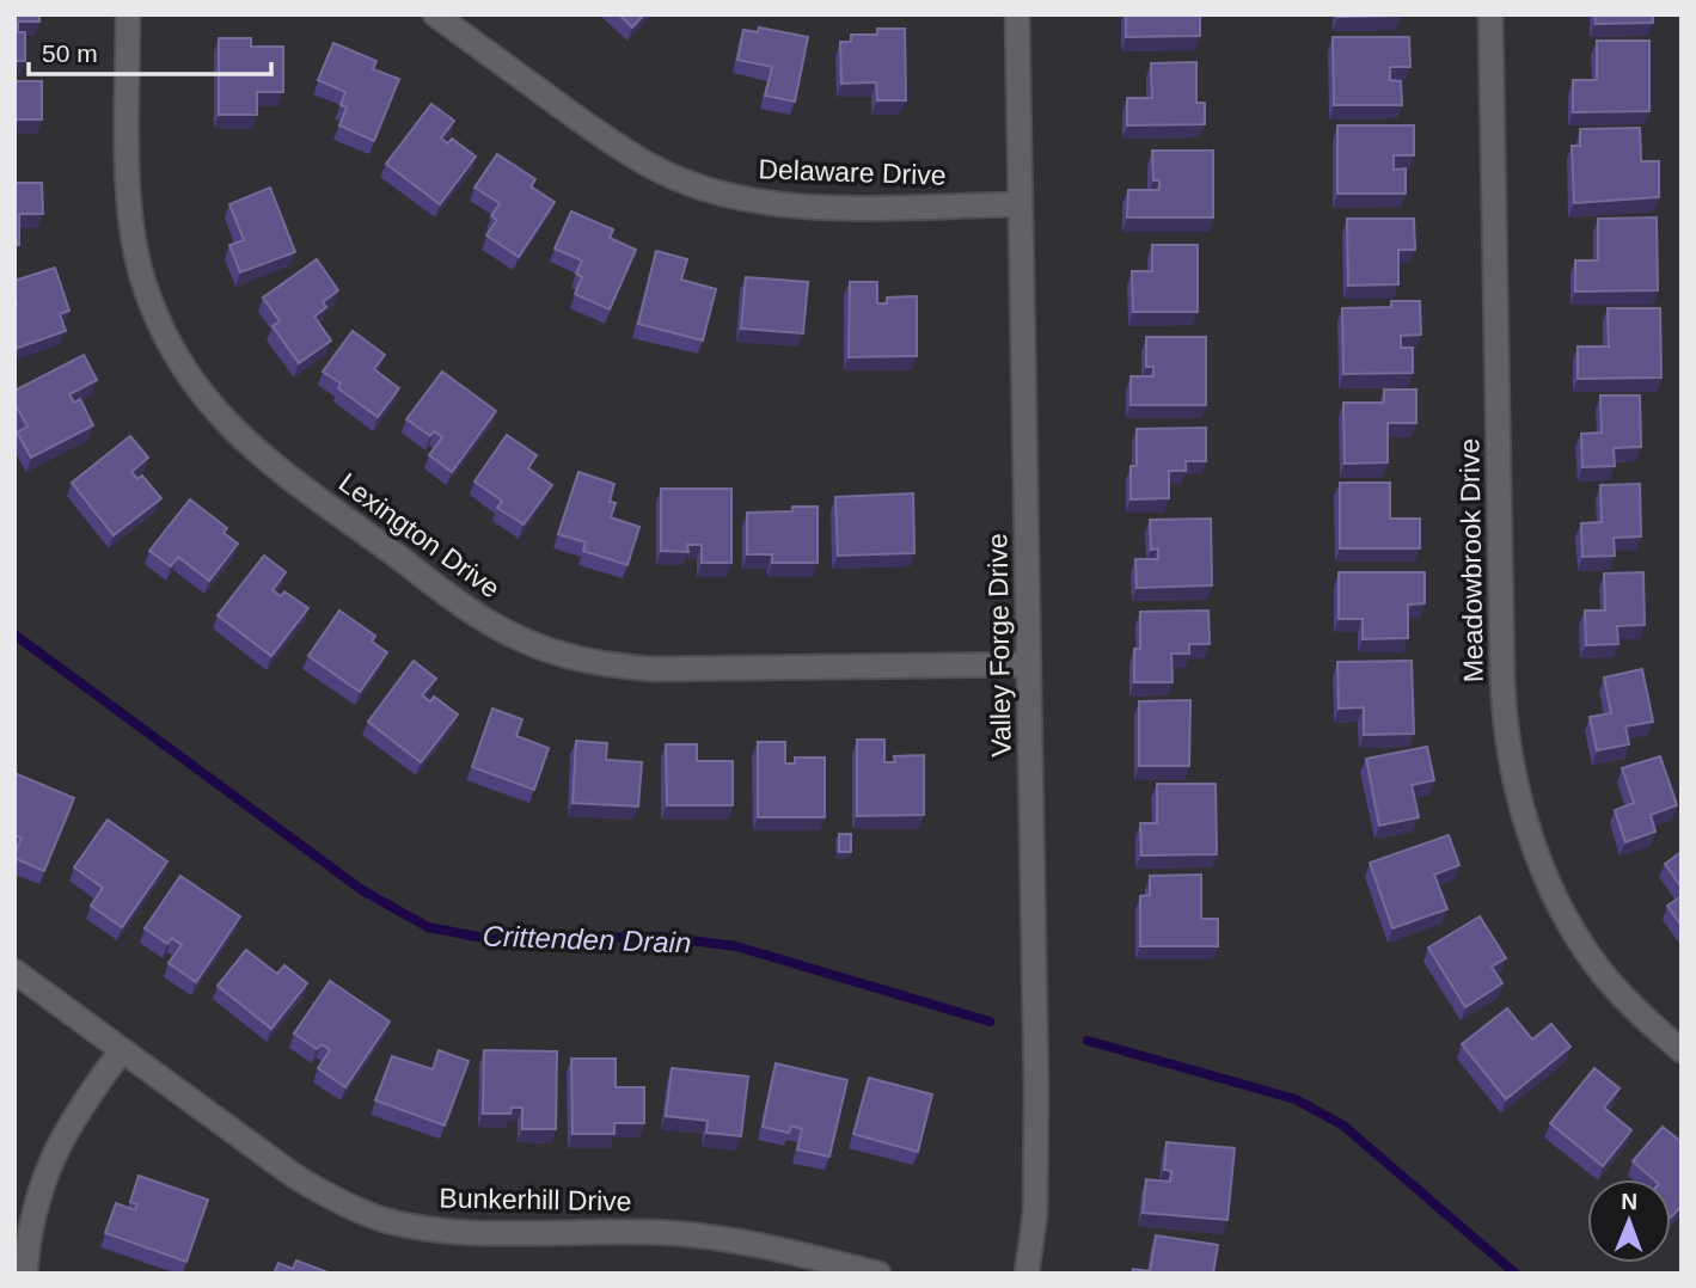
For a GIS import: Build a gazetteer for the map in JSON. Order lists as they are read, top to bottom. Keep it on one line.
{"streets":{"street":["Delaware Drive","Lexington Drive","Meadowbrook Drive","Valley Forge Drive","Bunkerhill Drive"]},"crossings":[["Delaware Drive","Valley Forge Drive"],["Lexington Drive","Valley Forge Drive"]],"water":["Crittenden Drain"],"scale_bar":"50 m","north":"top"}
